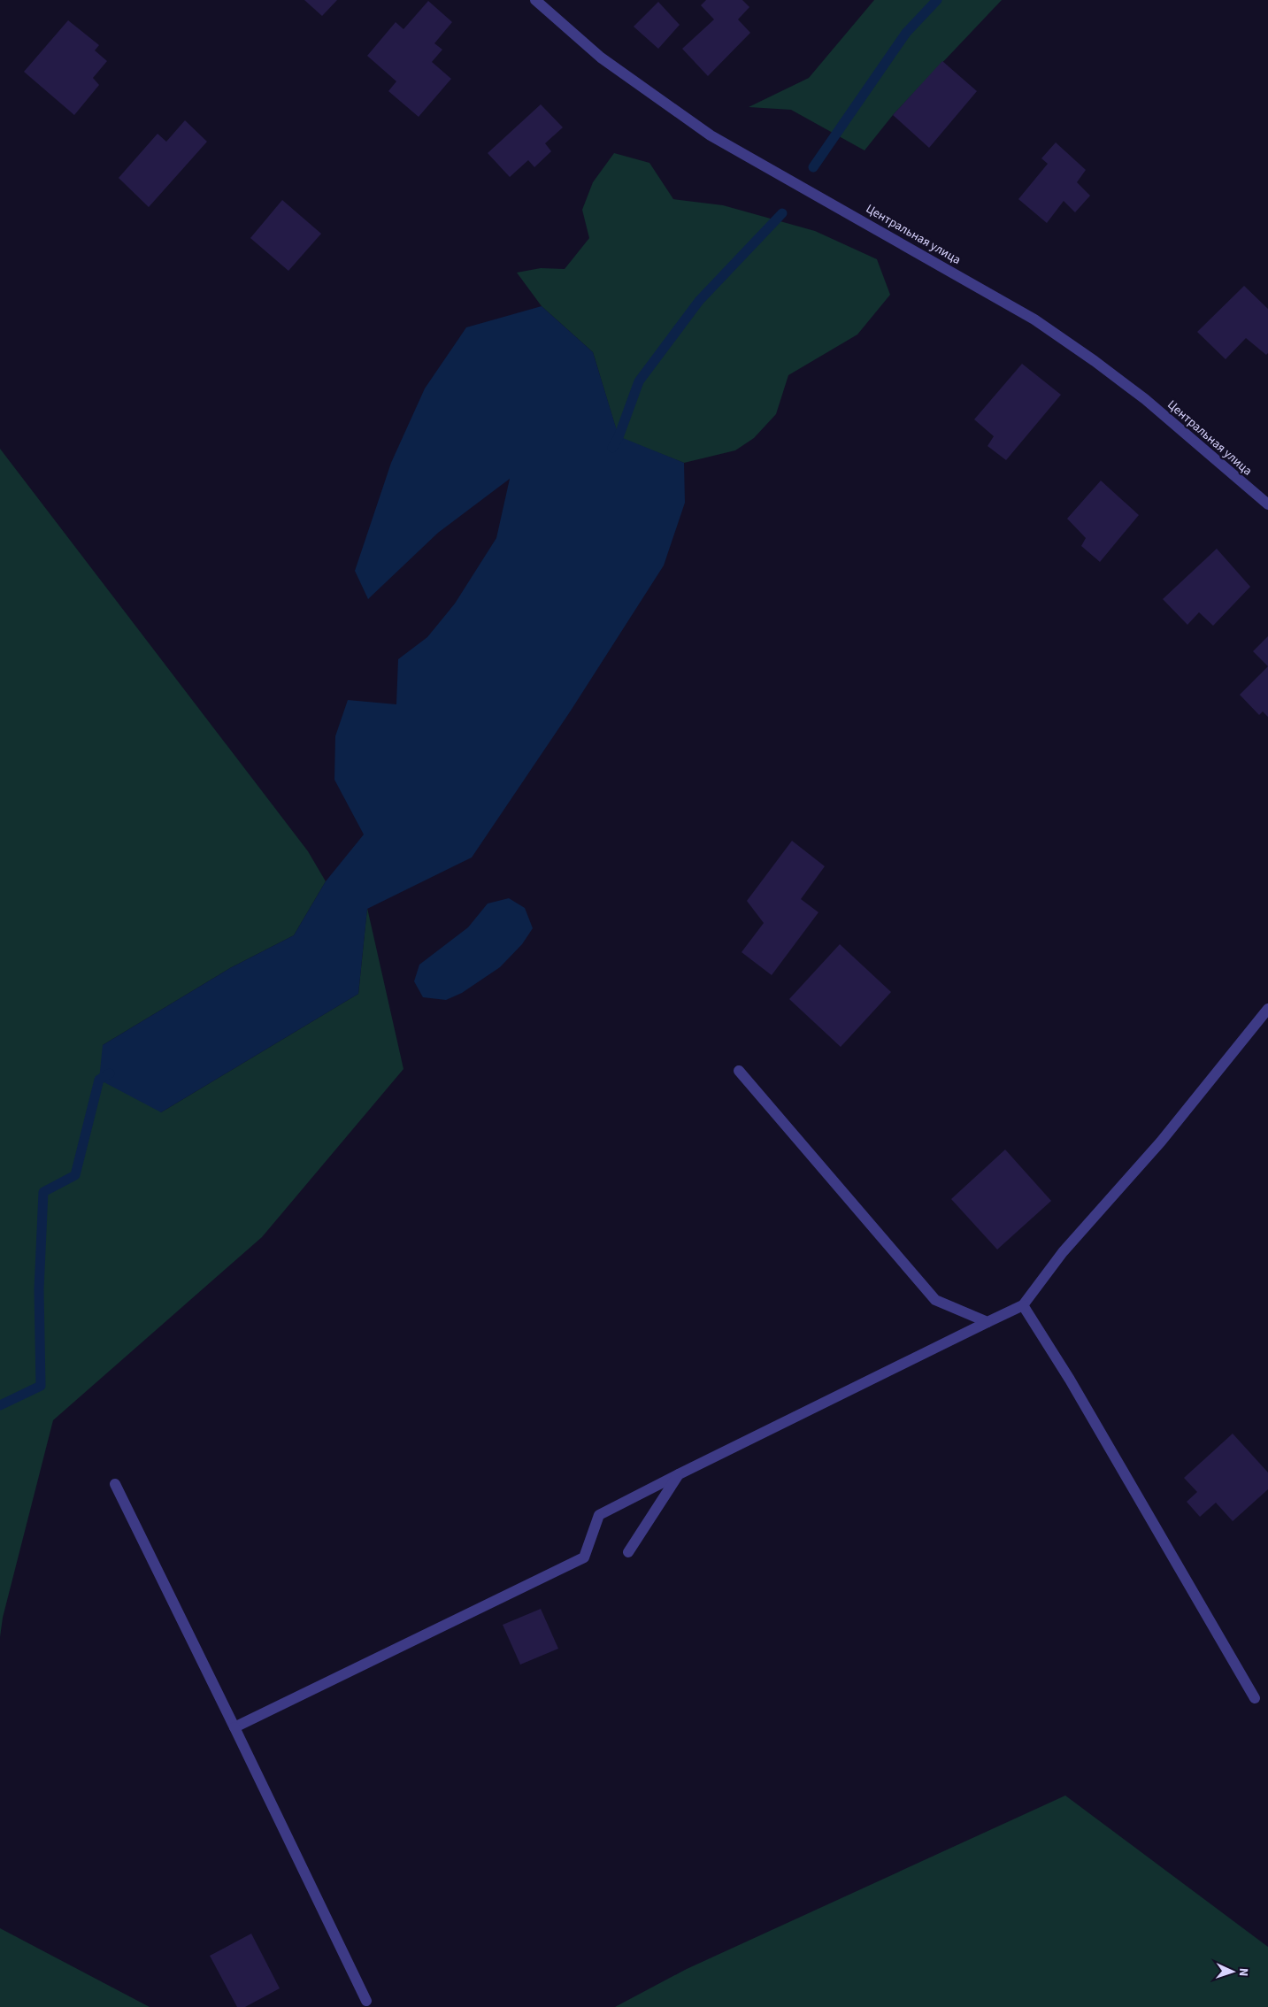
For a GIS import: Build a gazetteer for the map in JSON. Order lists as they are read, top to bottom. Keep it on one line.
{"streets":{"street":["Центральная улица"]},"north":"right"}
